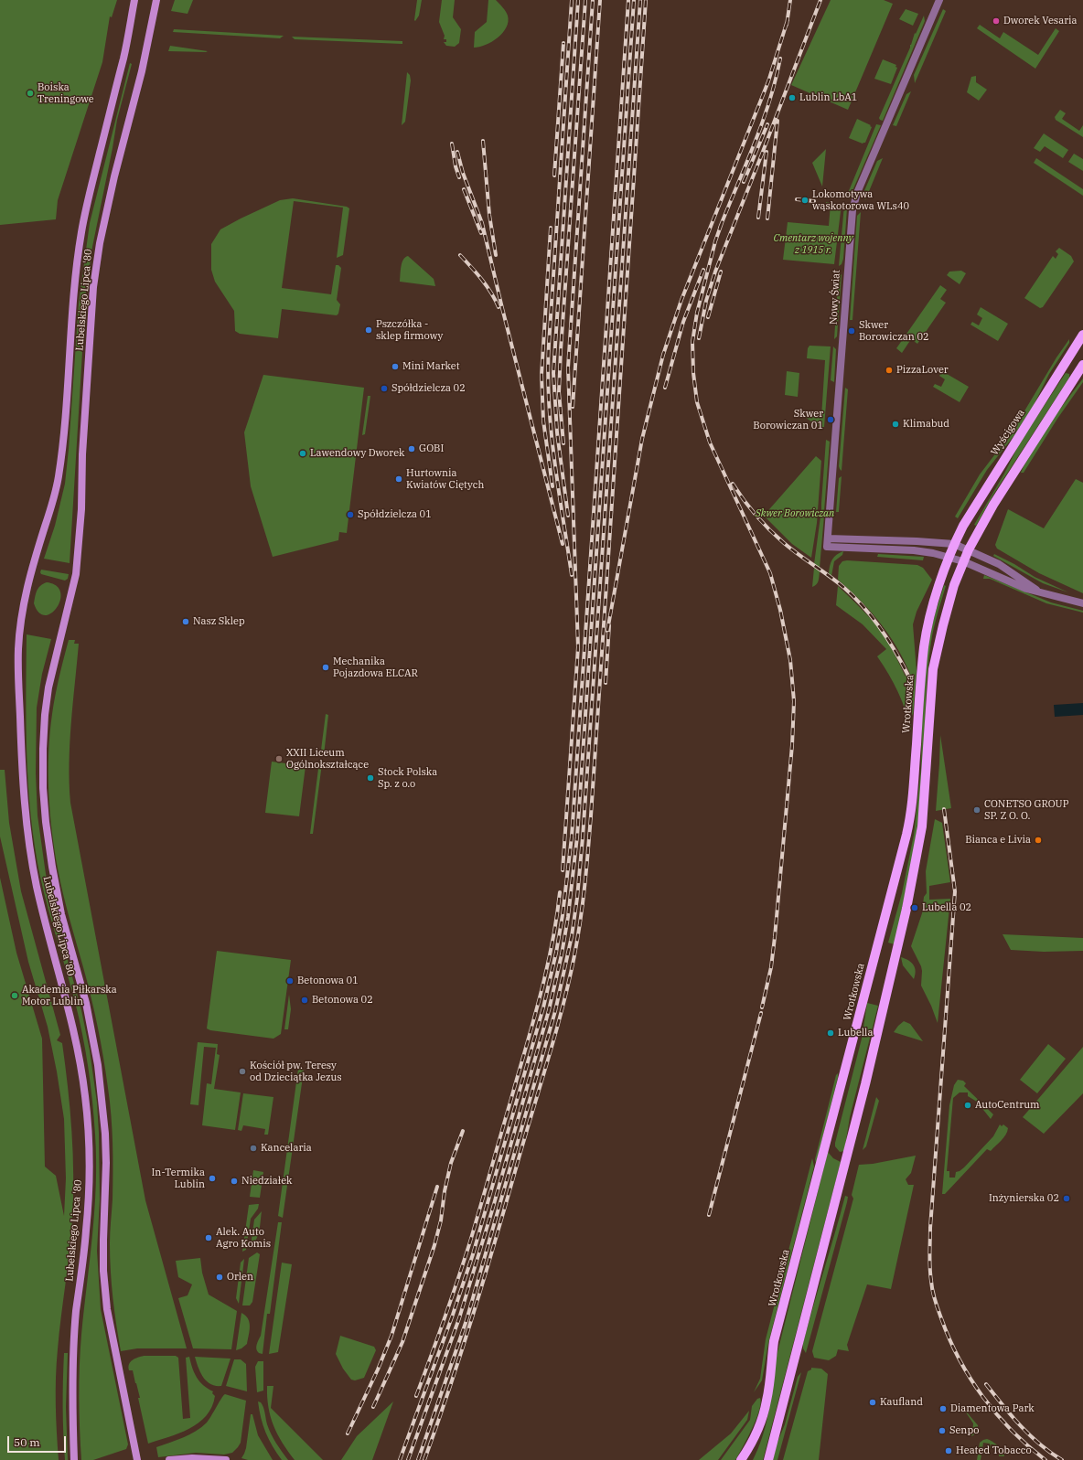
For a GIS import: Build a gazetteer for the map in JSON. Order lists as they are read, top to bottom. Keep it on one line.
{"streets":{"main road":["Lubelskiego Lipca '80","Wyścigowa","Wrotkowska"],"street":["Nowy Świat"]},"crossings":[["Nowy Świat","Wrotkowska"],["Wyścigowa","Wrotkowska"]],"parks":["Cmentarz wojenny z 1915 r.","Skwer Borowiczan"],"places":["Dworek Vesaria","Boiska Treningowe","Lublin LbA1","Lokomotywa wąskotorowa WLs40","Pszczółka - sklep firmowy","Skwer Borowiczan 02","Mini Market","PizzaLover","Spółdzielcza 02","Skwer Borowiczan 01","Klimabud","GOBI","Lawendowy Dworek","Hurtownia Kwiatów Ciętych","Spółdzielcza 01","Nasz Sklep","Mechanika Pojazdowa ELCAR","XXII Liceum Ogólnokształcące","Stock Polska Sp. z o.o","CONETSO GROUP SP. Z O. O.","Bianca e Livia","Lubella 02","Betonowa 01","Akademia Piłkarska Motor Lublin","Betonowa 02","Lubella","Kościół pw. Teresy od Dzieciątka Jezus","AutoCentrum","Kancelaria","In-Termika Lublin","Niedziałek","Inżynierska 02","Alek. Auto Agro Komis","Orlen","Kaufland","Diamentowa Park","Senpo","Heated Tobacco"],"scale_bar":"50 m"}
